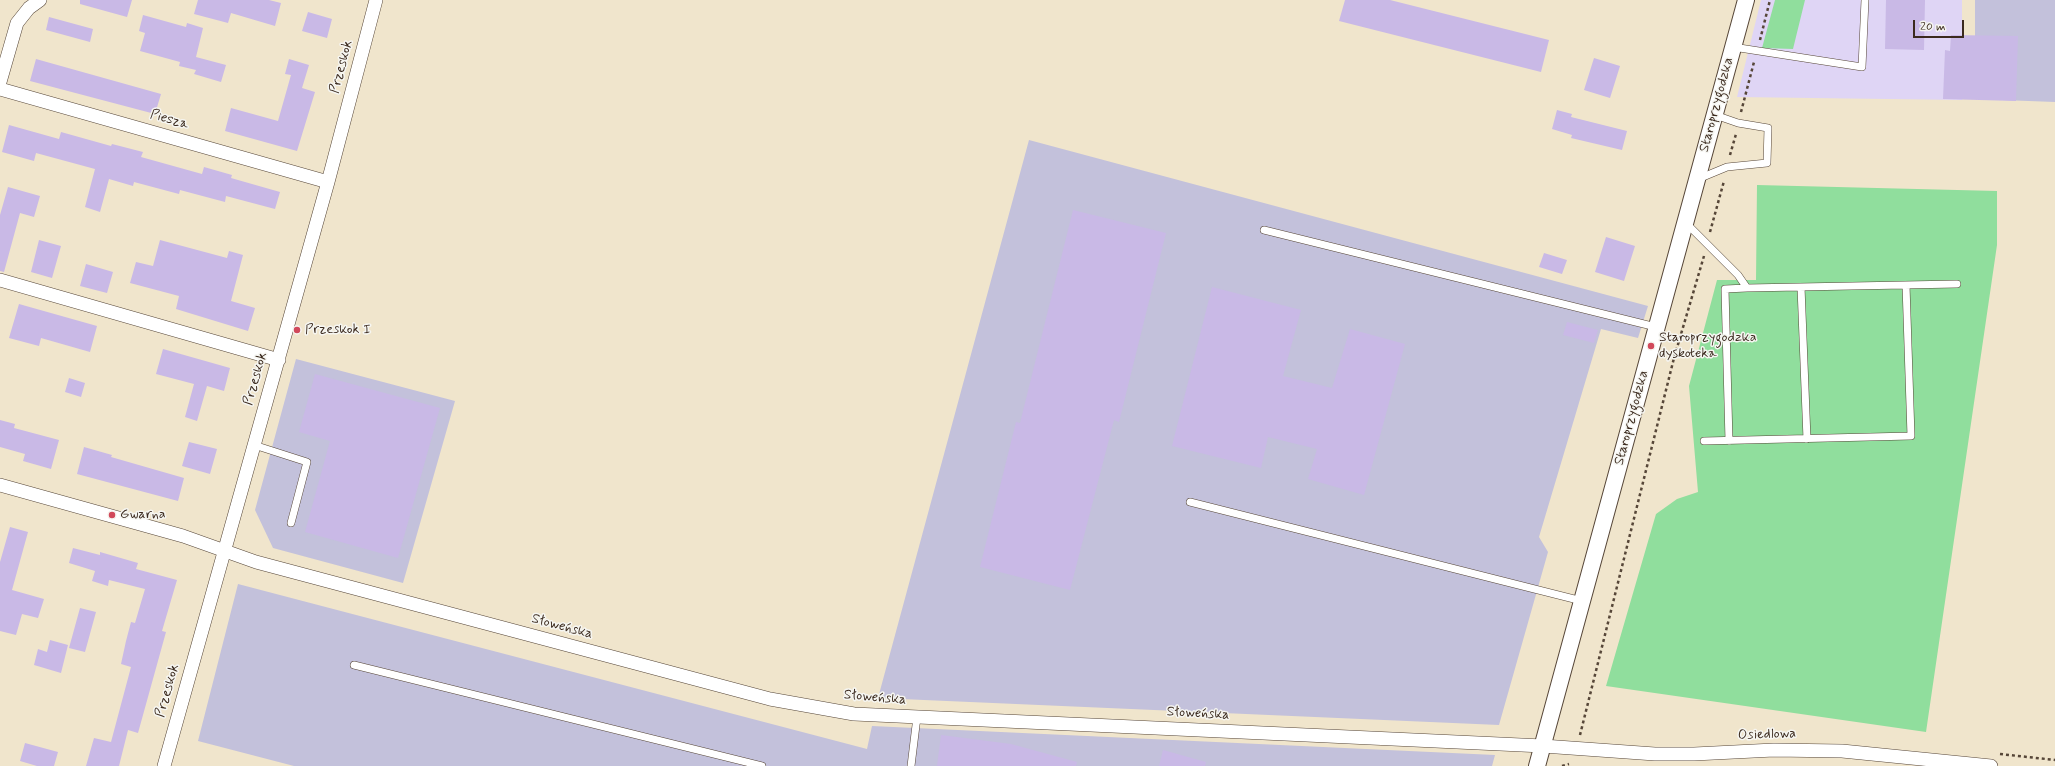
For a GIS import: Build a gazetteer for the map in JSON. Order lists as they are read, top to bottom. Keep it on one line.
{"streets":{"street":["Przeskok","Staroprzygodzka","Piesza","Słoweńska","Osiedlowa"]},"crossings":[["Przeskok","Piesza"],["Przeskok","Słoweńska"],["Staroprzygodzka","Słoweńska"],["Staroprzygodzka","Osiedlowa"],["Słoweńska","Osiedlowa"]],"places":["Przeskok I","Staroprzygodzka dyskoteka","Gwarna"],"scale_bar":"20 m"}
